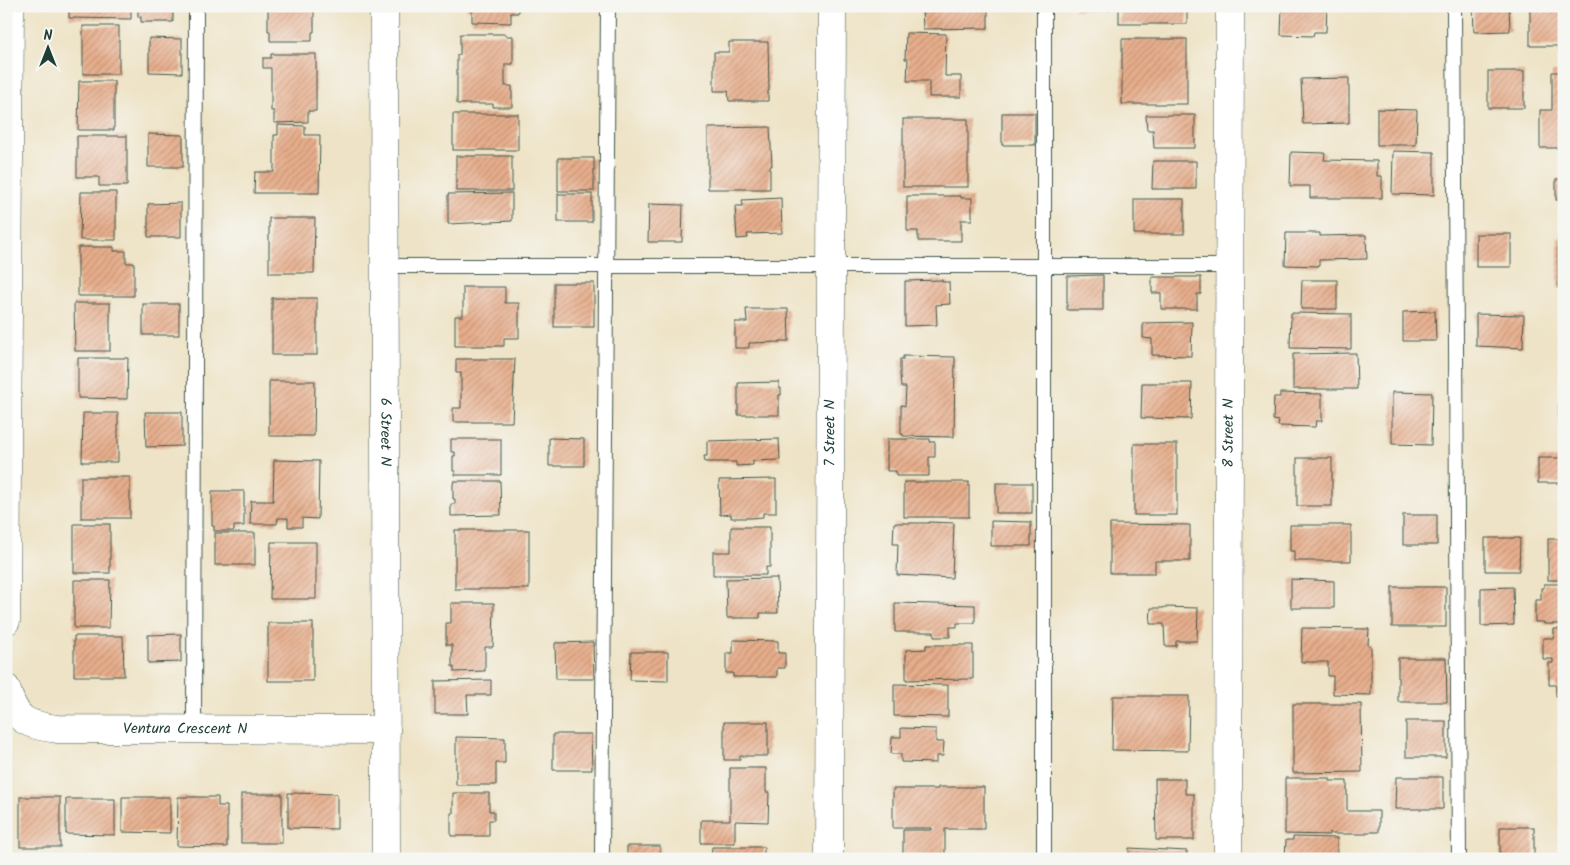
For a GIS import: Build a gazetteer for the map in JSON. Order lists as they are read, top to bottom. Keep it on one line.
{"streets":{"street":["8 Street N","6 Street N","7 Street N","Ventura Crescent N"]},"crossings":[["6 Street N","Ventura Crescent N"]],"north":"top"}
